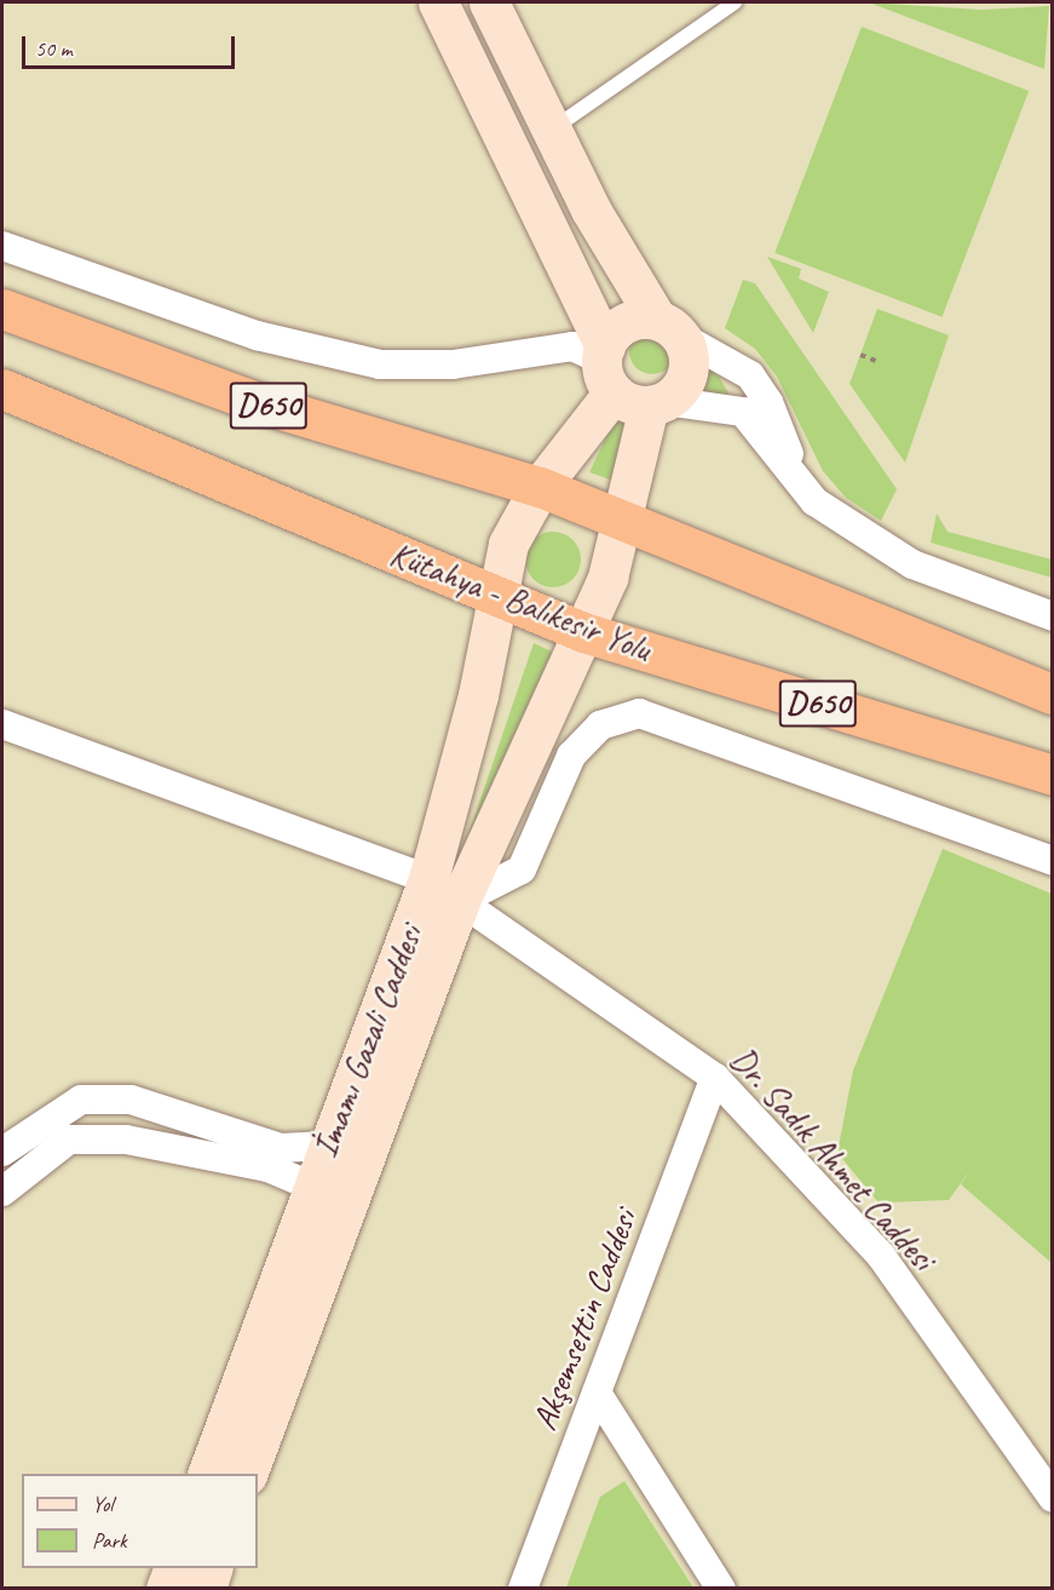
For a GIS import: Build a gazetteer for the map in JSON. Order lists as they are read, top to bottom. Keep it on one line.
{"streets":{"highway":["D650","Kütahya - Balıkesir Yolu"],"main road":["İmamı Gazali Caddesi"],"street":["Dr. Sadık Ahmet Caddesi","Akşemsettin Caddesi"]},"crossings":[["D650","İmamı Gazali Caddesi"],["Kütahya - Balıkesir Yolu","İmamı Gazali Caddesi"],["İmamı Gazali Caddesi","Dr. Sadık Ahmet Caddesi"],["Dr. Sadık Ahmet Caddesi","Akşemsettin Caddesi"]],"legend":["Yol","Park"],"scale_bar":"50 m"}
